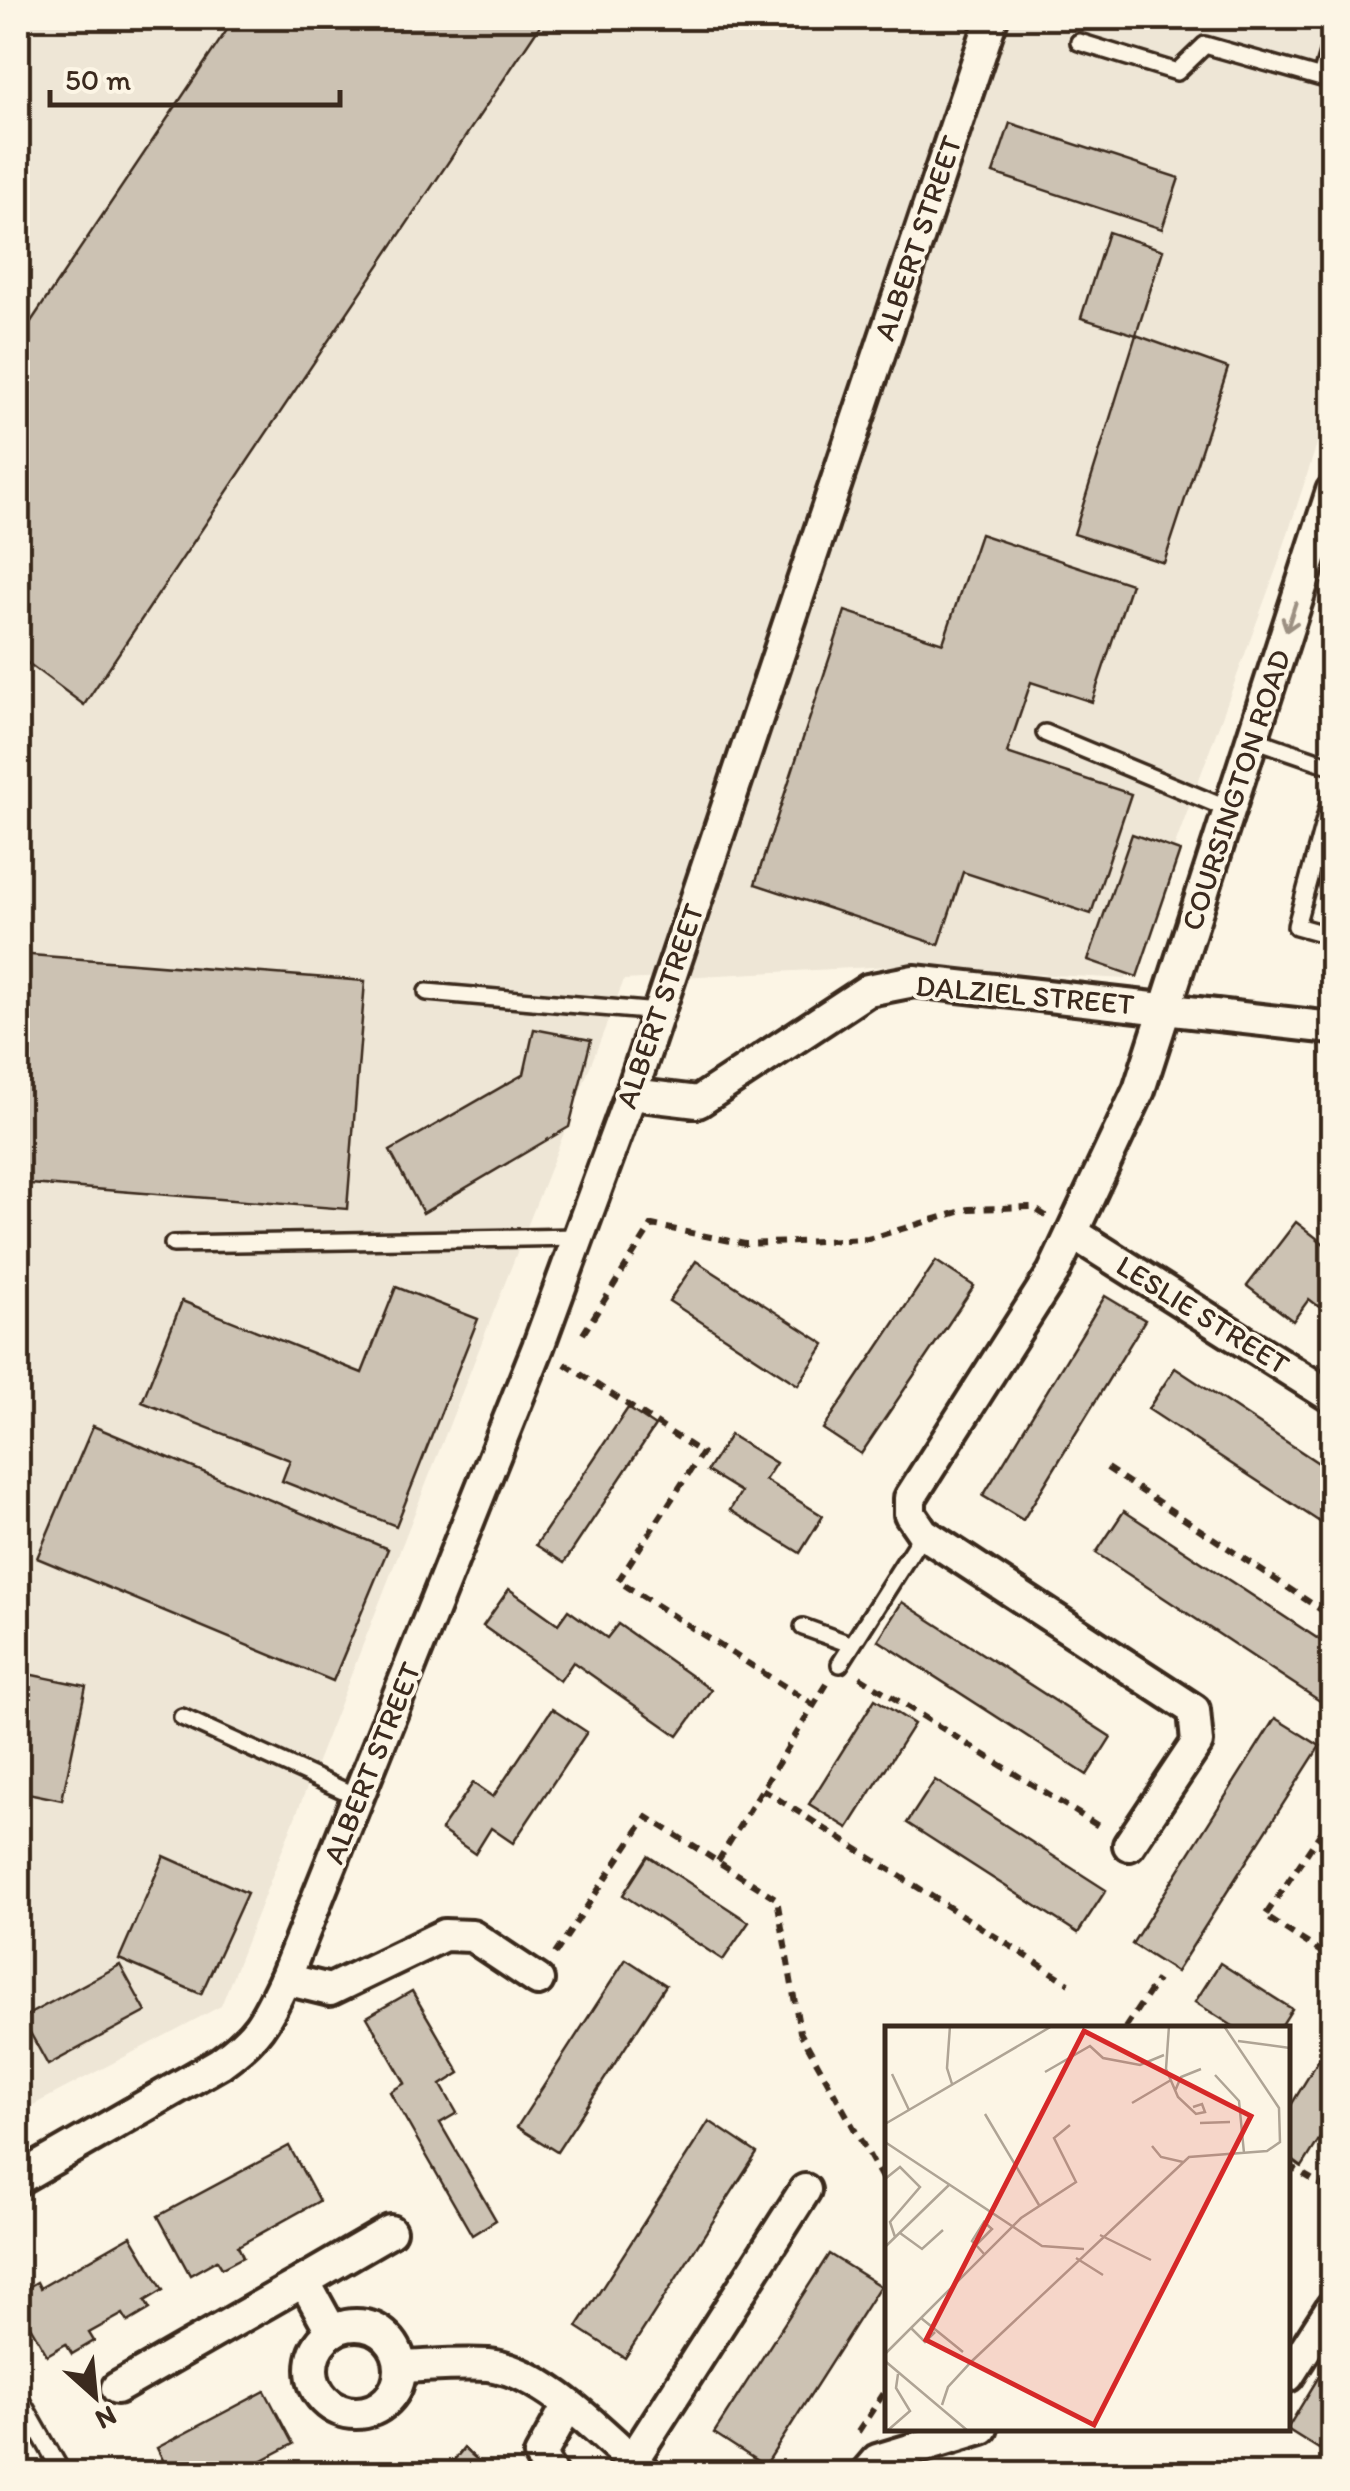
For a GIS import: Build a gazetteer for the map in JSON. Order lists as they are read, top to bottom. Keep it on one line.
{"streets":{"street":["ALBERT STREET","COURSINGTON ROAD","DALZIEL STREET","LESLIE STREET"]},"crossings":[["ALBERT STREET","DALZIEL STREET"],["COURSINGTON ROAD","DALZIEL STREET"],["COURSINGTON ROAD","LESLIE STREET"]],"scale_bar":"50 m","north":"bottom right"}
